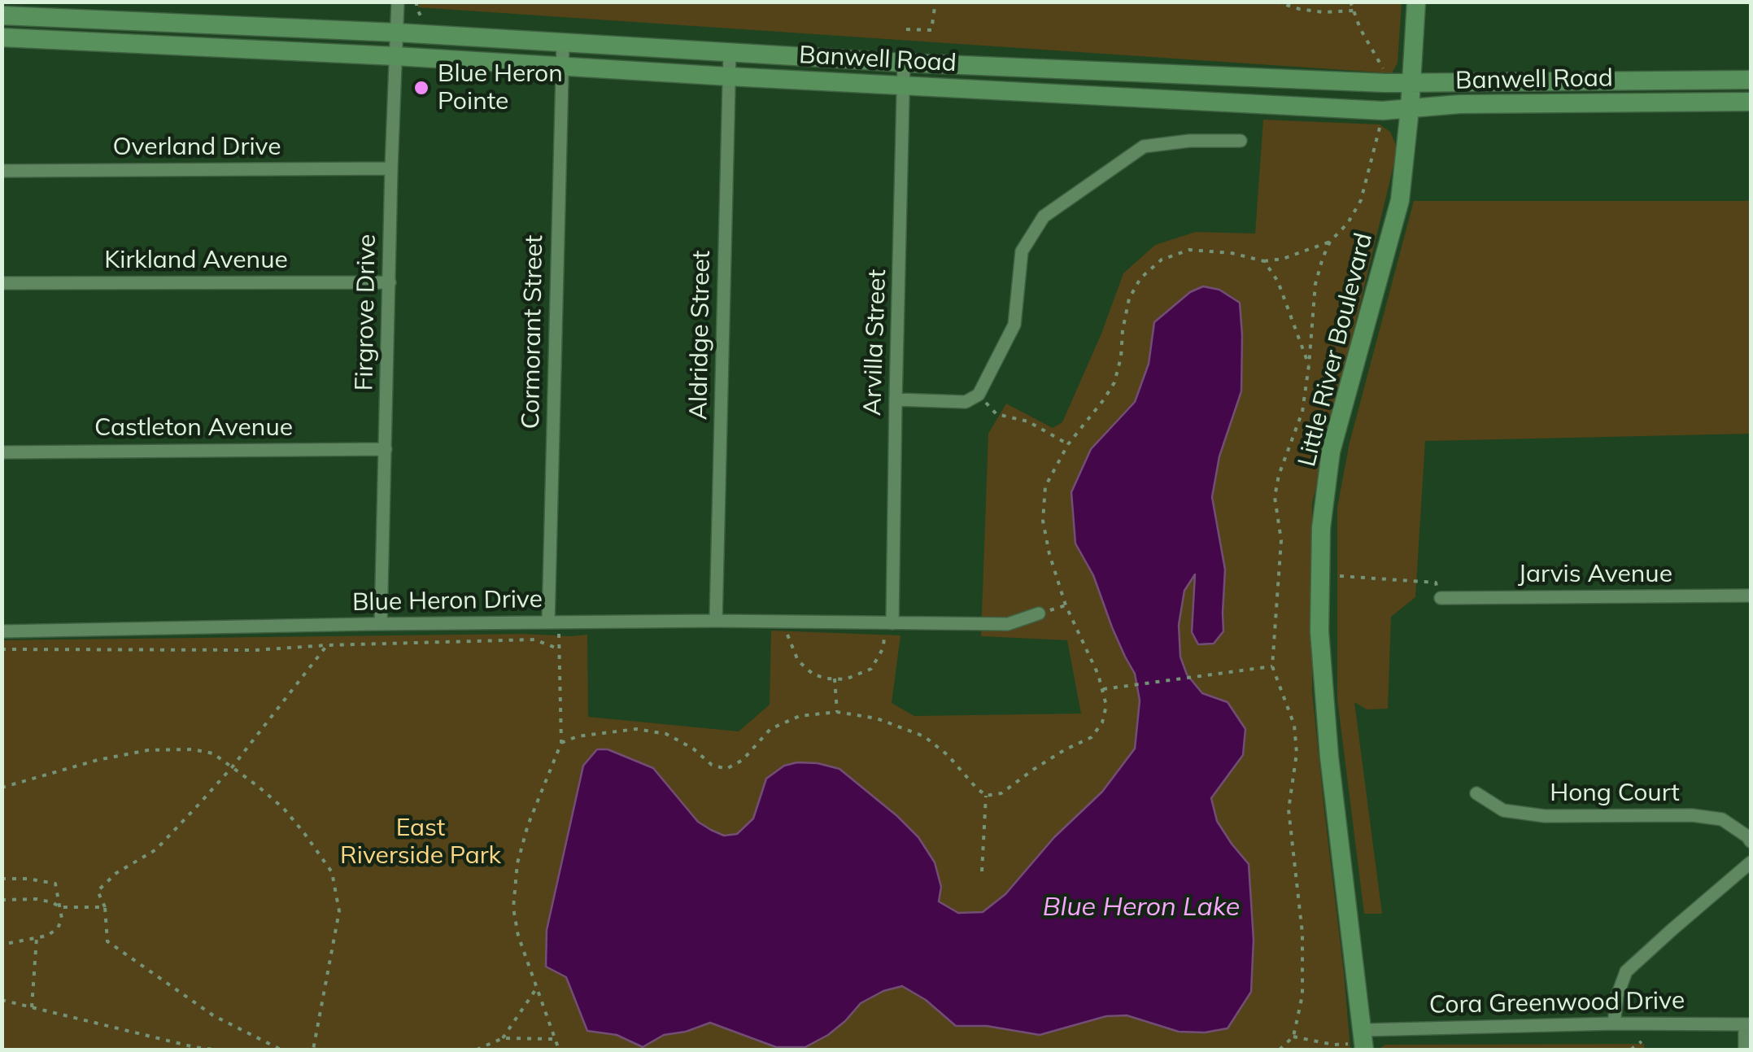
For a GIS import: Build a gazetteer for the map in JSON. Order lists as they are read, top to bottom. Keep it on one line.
{"streets":{"main road":["Banwell Road","Little River Boulevard"],"street":["Overland Drive","Kirkland Avenue","Firgrove Drive","Cormorant Street","Aldridge Street","Arvilla Street","Castleton Avenue","Jarvis Avenue","Blue Heron Drive","Hong Court","Cora Greenwood Drive"]},"crossings":[["Banwell Road","Firgrove Drive"],["Banwell Road","Cormorant Street"],["Banwell Road","Aldridge Street"],["Banwell Road","Arvilla Street"],["Banwell Road","Little River Boulevard"],["Overland Drive","Firgrove Drive"],["Kirkland Avenue","Firgrove Drive"],["Firgrove Drive","Castleton Avenue"],["Firgrove Drive","Blue Heron Drive"],["Cormorant Street","Blue Heron Drive"],["Aldridge Street","Blue Heron Drive"],["Arvilla Street","Blue Heron Drive"],["Little River Boulevard","Cora Greenwood Drive"]],"water":["Blue Heron Lake"],"parks":["East Riverside Park"],"places":["Blue Heron Pointe"]}
